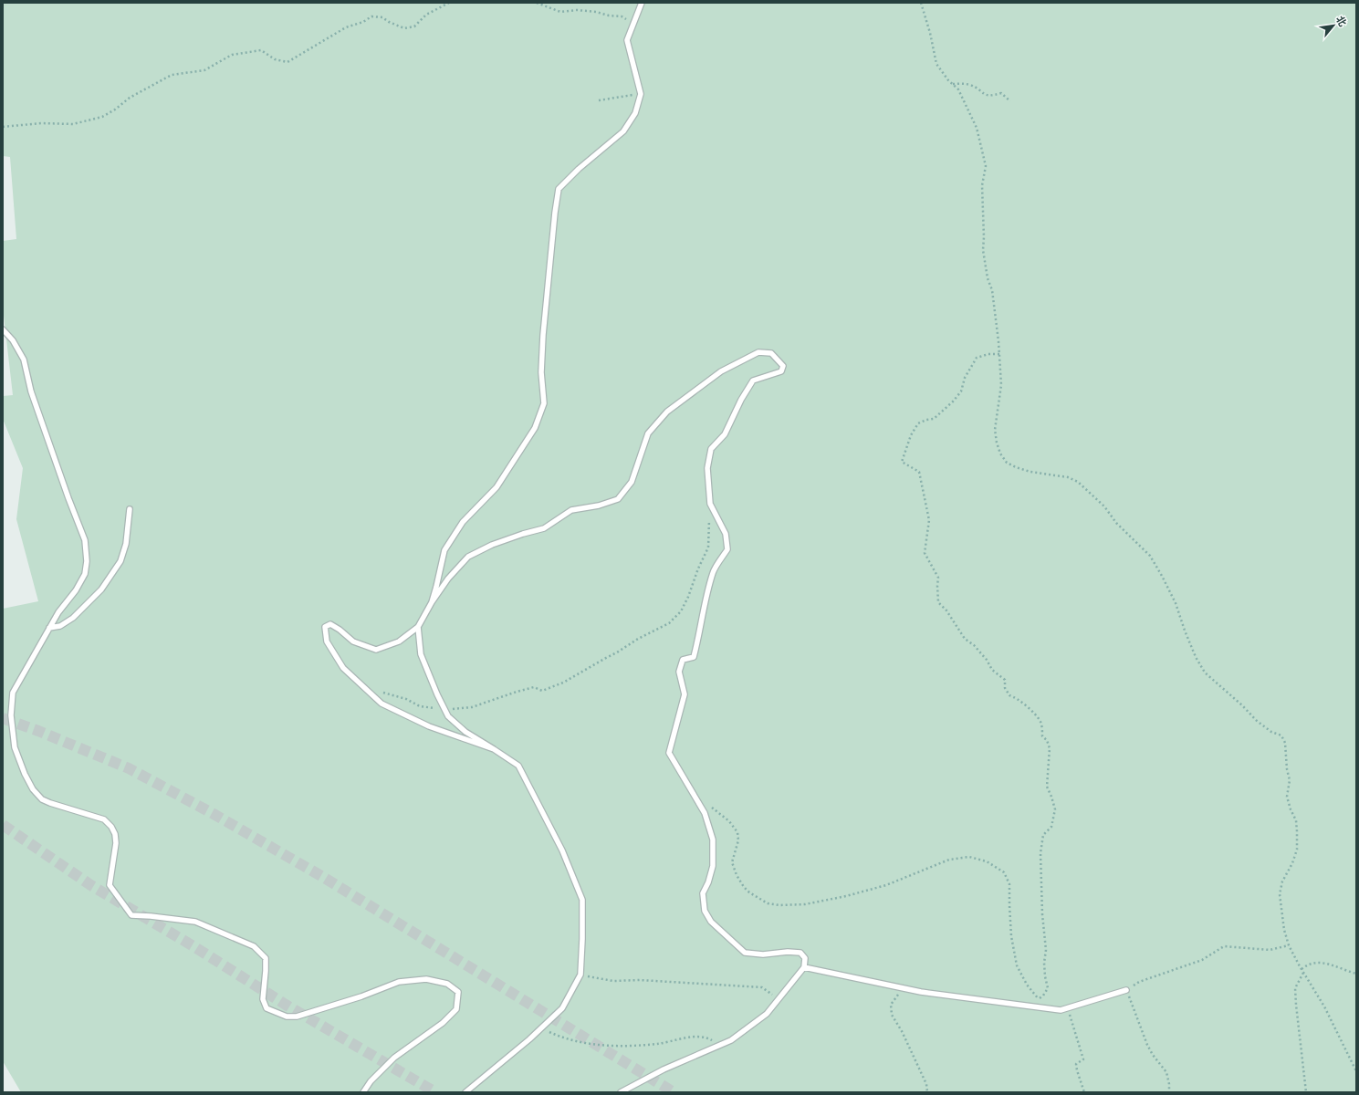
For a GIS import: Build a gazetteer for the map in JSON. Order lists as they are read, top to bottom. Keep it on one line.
{"north":"top right"}
